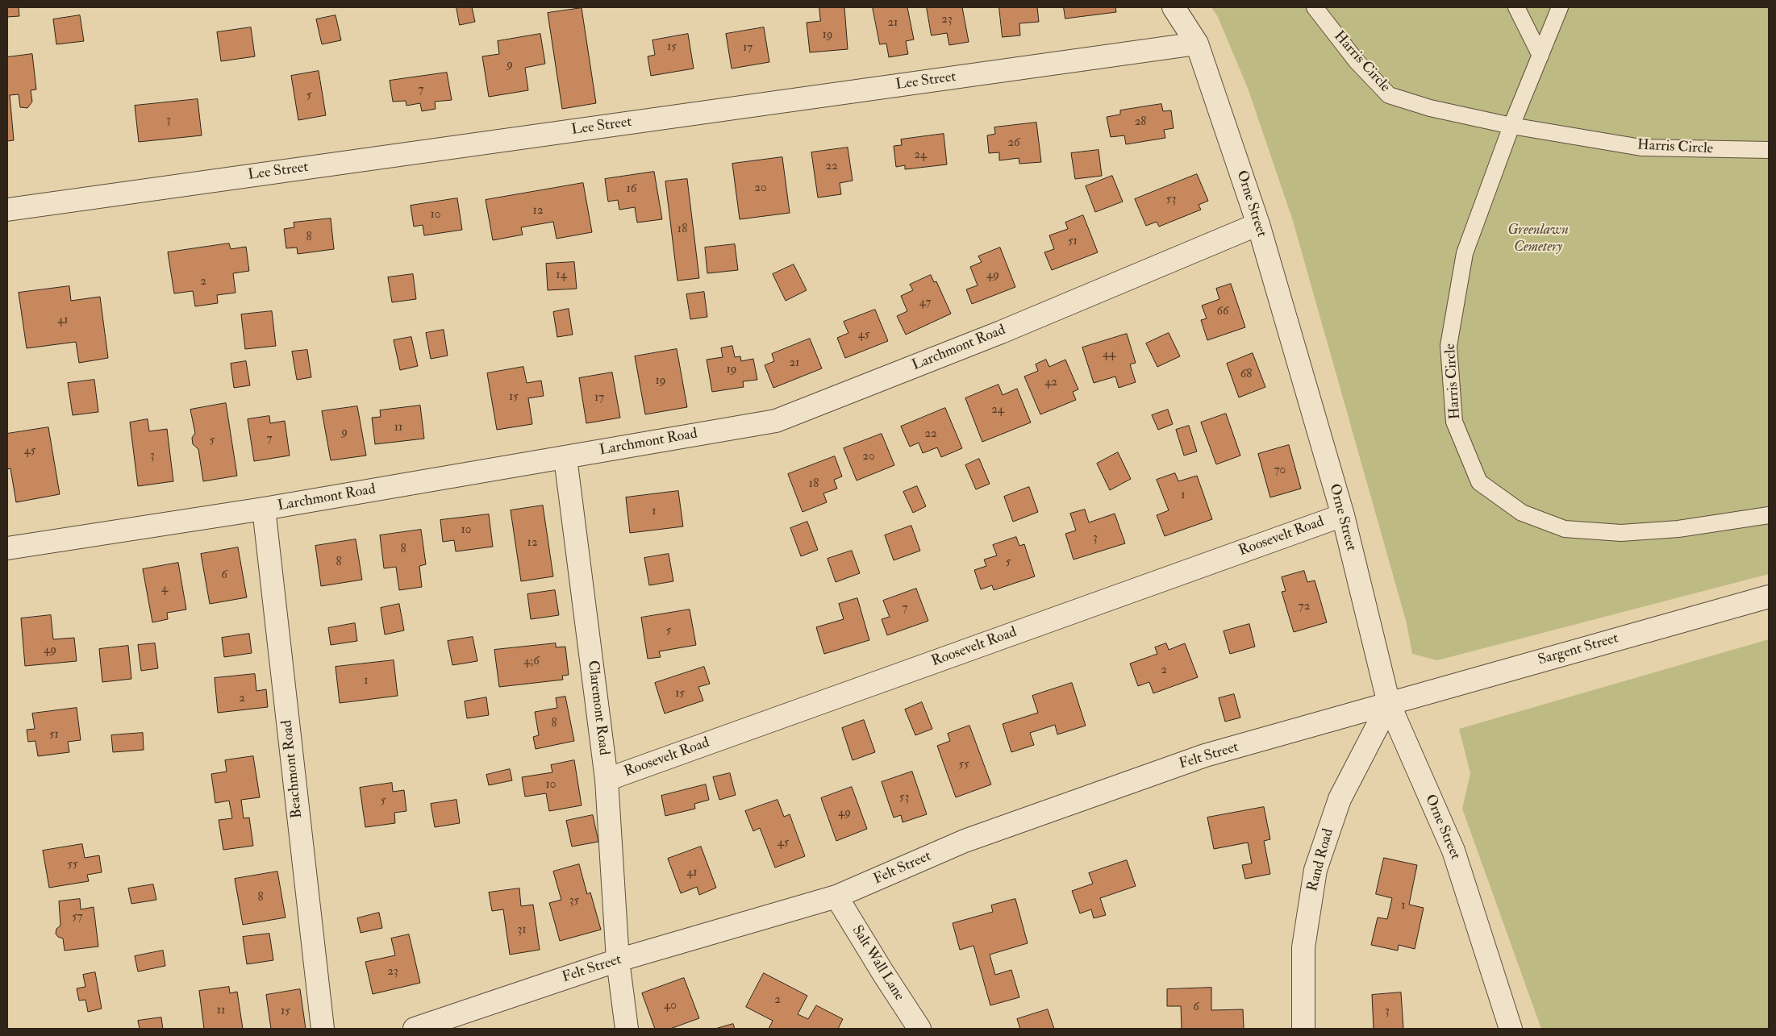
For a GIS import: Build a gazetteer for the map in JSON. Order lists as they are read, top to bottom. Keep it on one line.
{"streets":{"street":["Lee Street","Orne Street","Larchmont Road","Roosevelt Road","Sargent Street","Claremont Road","Felt Street","Beachmont Road","Rand Road","Salt Wall Lane"],"lane":["Harris Circle"]},"crossings":[["Lee Street","Orne Street"],["Orne Street","Larchmont Road"],["Orne Street","Roosevelt Road"],["Orne Street","Sargent Street"],["Orne Street","Felt Street"],["Orne Street","Rand Road"],["Larchmont Road","Claremont Road"],["Larchmont Road","Beachmont Road"],["Roosevelt Road","Claremont Road"],["Sargent Street","Felt Street"],["Sargent Street","Rand Road"],["Claremont Road","Felt Street"],["Felt Street","Rand Road"],["Felt Street","Salt Wall Lane"]],"parks":["Greenlawn Cemetery"],"house_numbers":["23","21","19","15","17","9","7","5","3","28","26","24","22","20","16","53","12","10","18","8","51","14","49","2","47","66","41","45","44","21","19","68","19","42","15","17","24","11","9","22","7","5","45","3","20","70","18","1","1","10","3","12","8","8","5","6","4","72","7","5","49","4;6","2","1","15","2","8","51","55","10","53","5","49","45","55","41","8","35","1","57","31","23","2","40","6","11","15","3"]}
